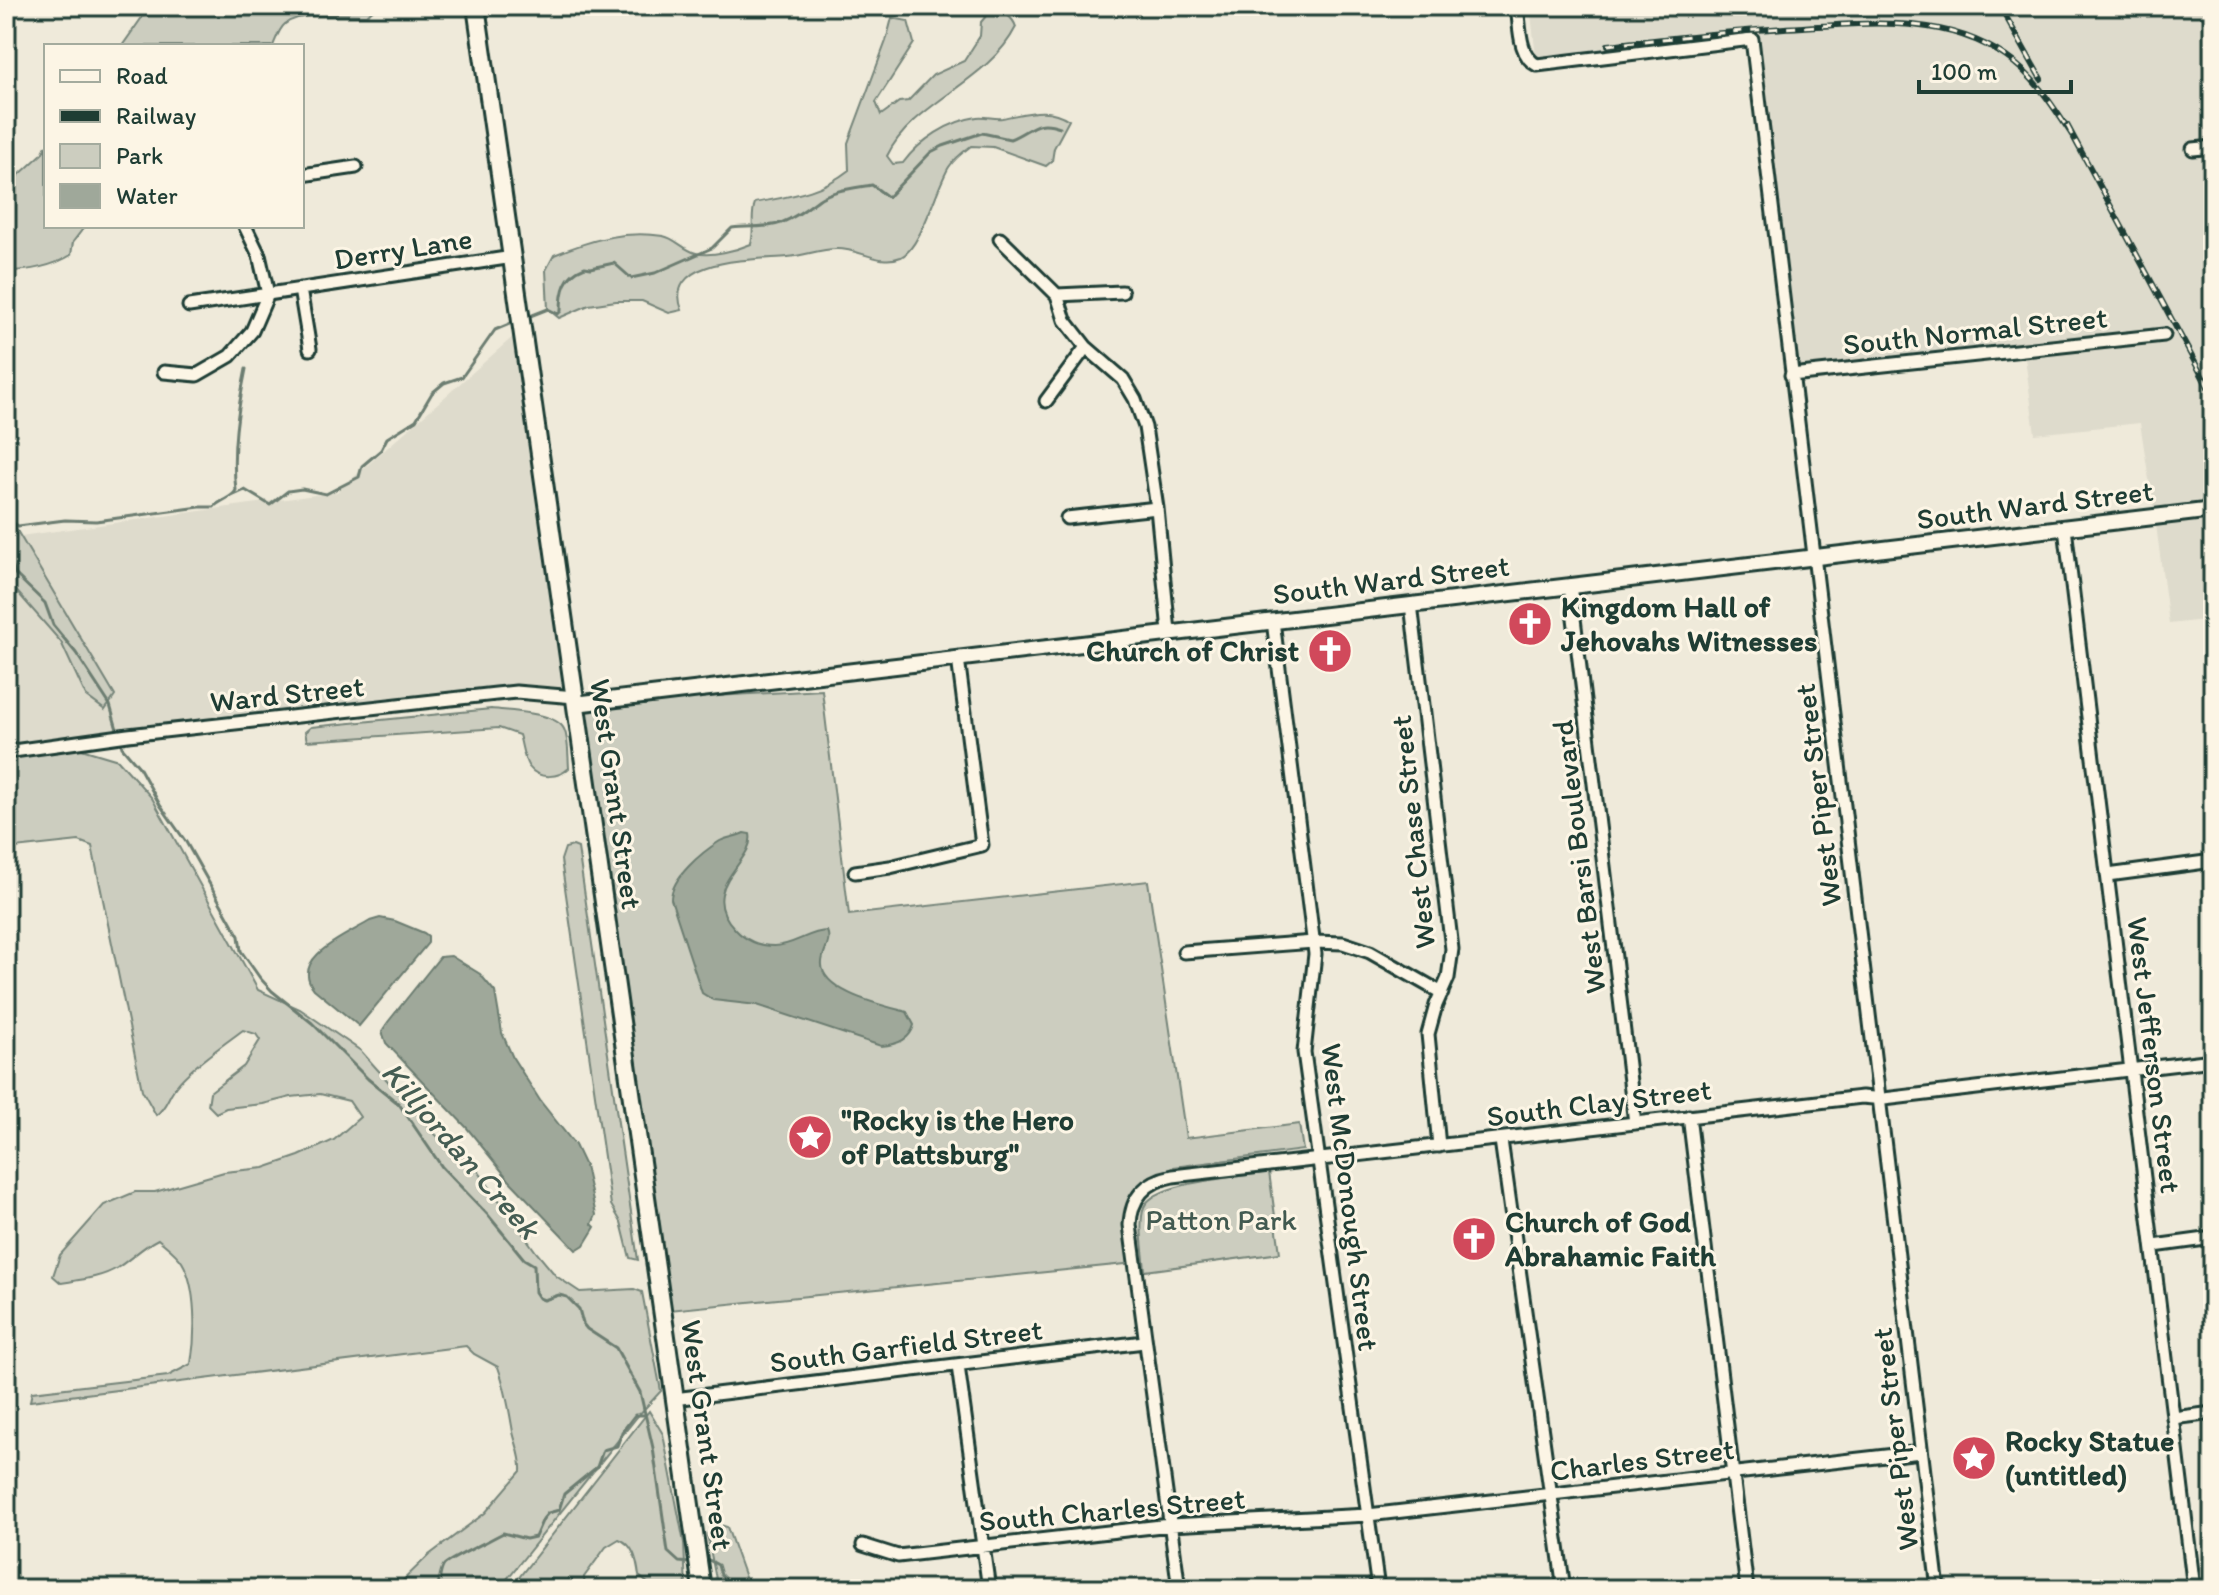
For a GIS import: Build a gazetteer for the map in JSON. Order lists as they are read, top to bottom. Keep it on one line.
{"streets":{"main road":["West Grant Street"],"street":["Derry Lane","South Normal Street","South Ward Street","Ward Street","West Piper Street","West Chase Street","West Barsi Boulevard","West Jefferson Street","South Clay Street","West McDonough Street","South Garfield Street","Charles Street","South Charles Street"]},"crossings":[["Derry Lane","West Grant Street"],["South Normal Street","West Piper Street"],["South Ward Street","Ward Street"],["South Ward Street","West Grant Street"],["South Ward Street","West Piper Street"],["South Ward Street","West Chase Street"],["South Ward Street","West Barsi Boulevard"],["South Ward Street","West Jefferson Street"],["South Ward Street","West McDonough Street"],["Ward Street","West Grant Street"],["West Grant Street","South Garfield Street"],["West Piper Street","South Clay Street"],["West Piper Street","Charles Street"],["West Chase Street","South Clay Street"],["West Barsi Boulevard","South Clay Street"],["West Jefferson Street","South Clay Street"],["South Clay Street","West McDonough Street"],["South Clay Street","South Garfield Street"],["South Clay Street","South Charles Street"],["West McDonough Street","Charles Street"],["West McDonough Street","South Charles Street"],["Charles Street","South Charles Street"]],"water":["Killjordan Creek"],"parks":["Patton Park"],"places":{"church":["Kingdom Hall of Jehovahs Witnesses","Church of Christ","Church of God Abrahamic Faith"],"place":["\"Rocky is the Hero of Plattsburg\"","Rocky Statue (untitled)"]},"legend":["Road","Railway","Park","Water"],"scale_bar":"100 m"}
